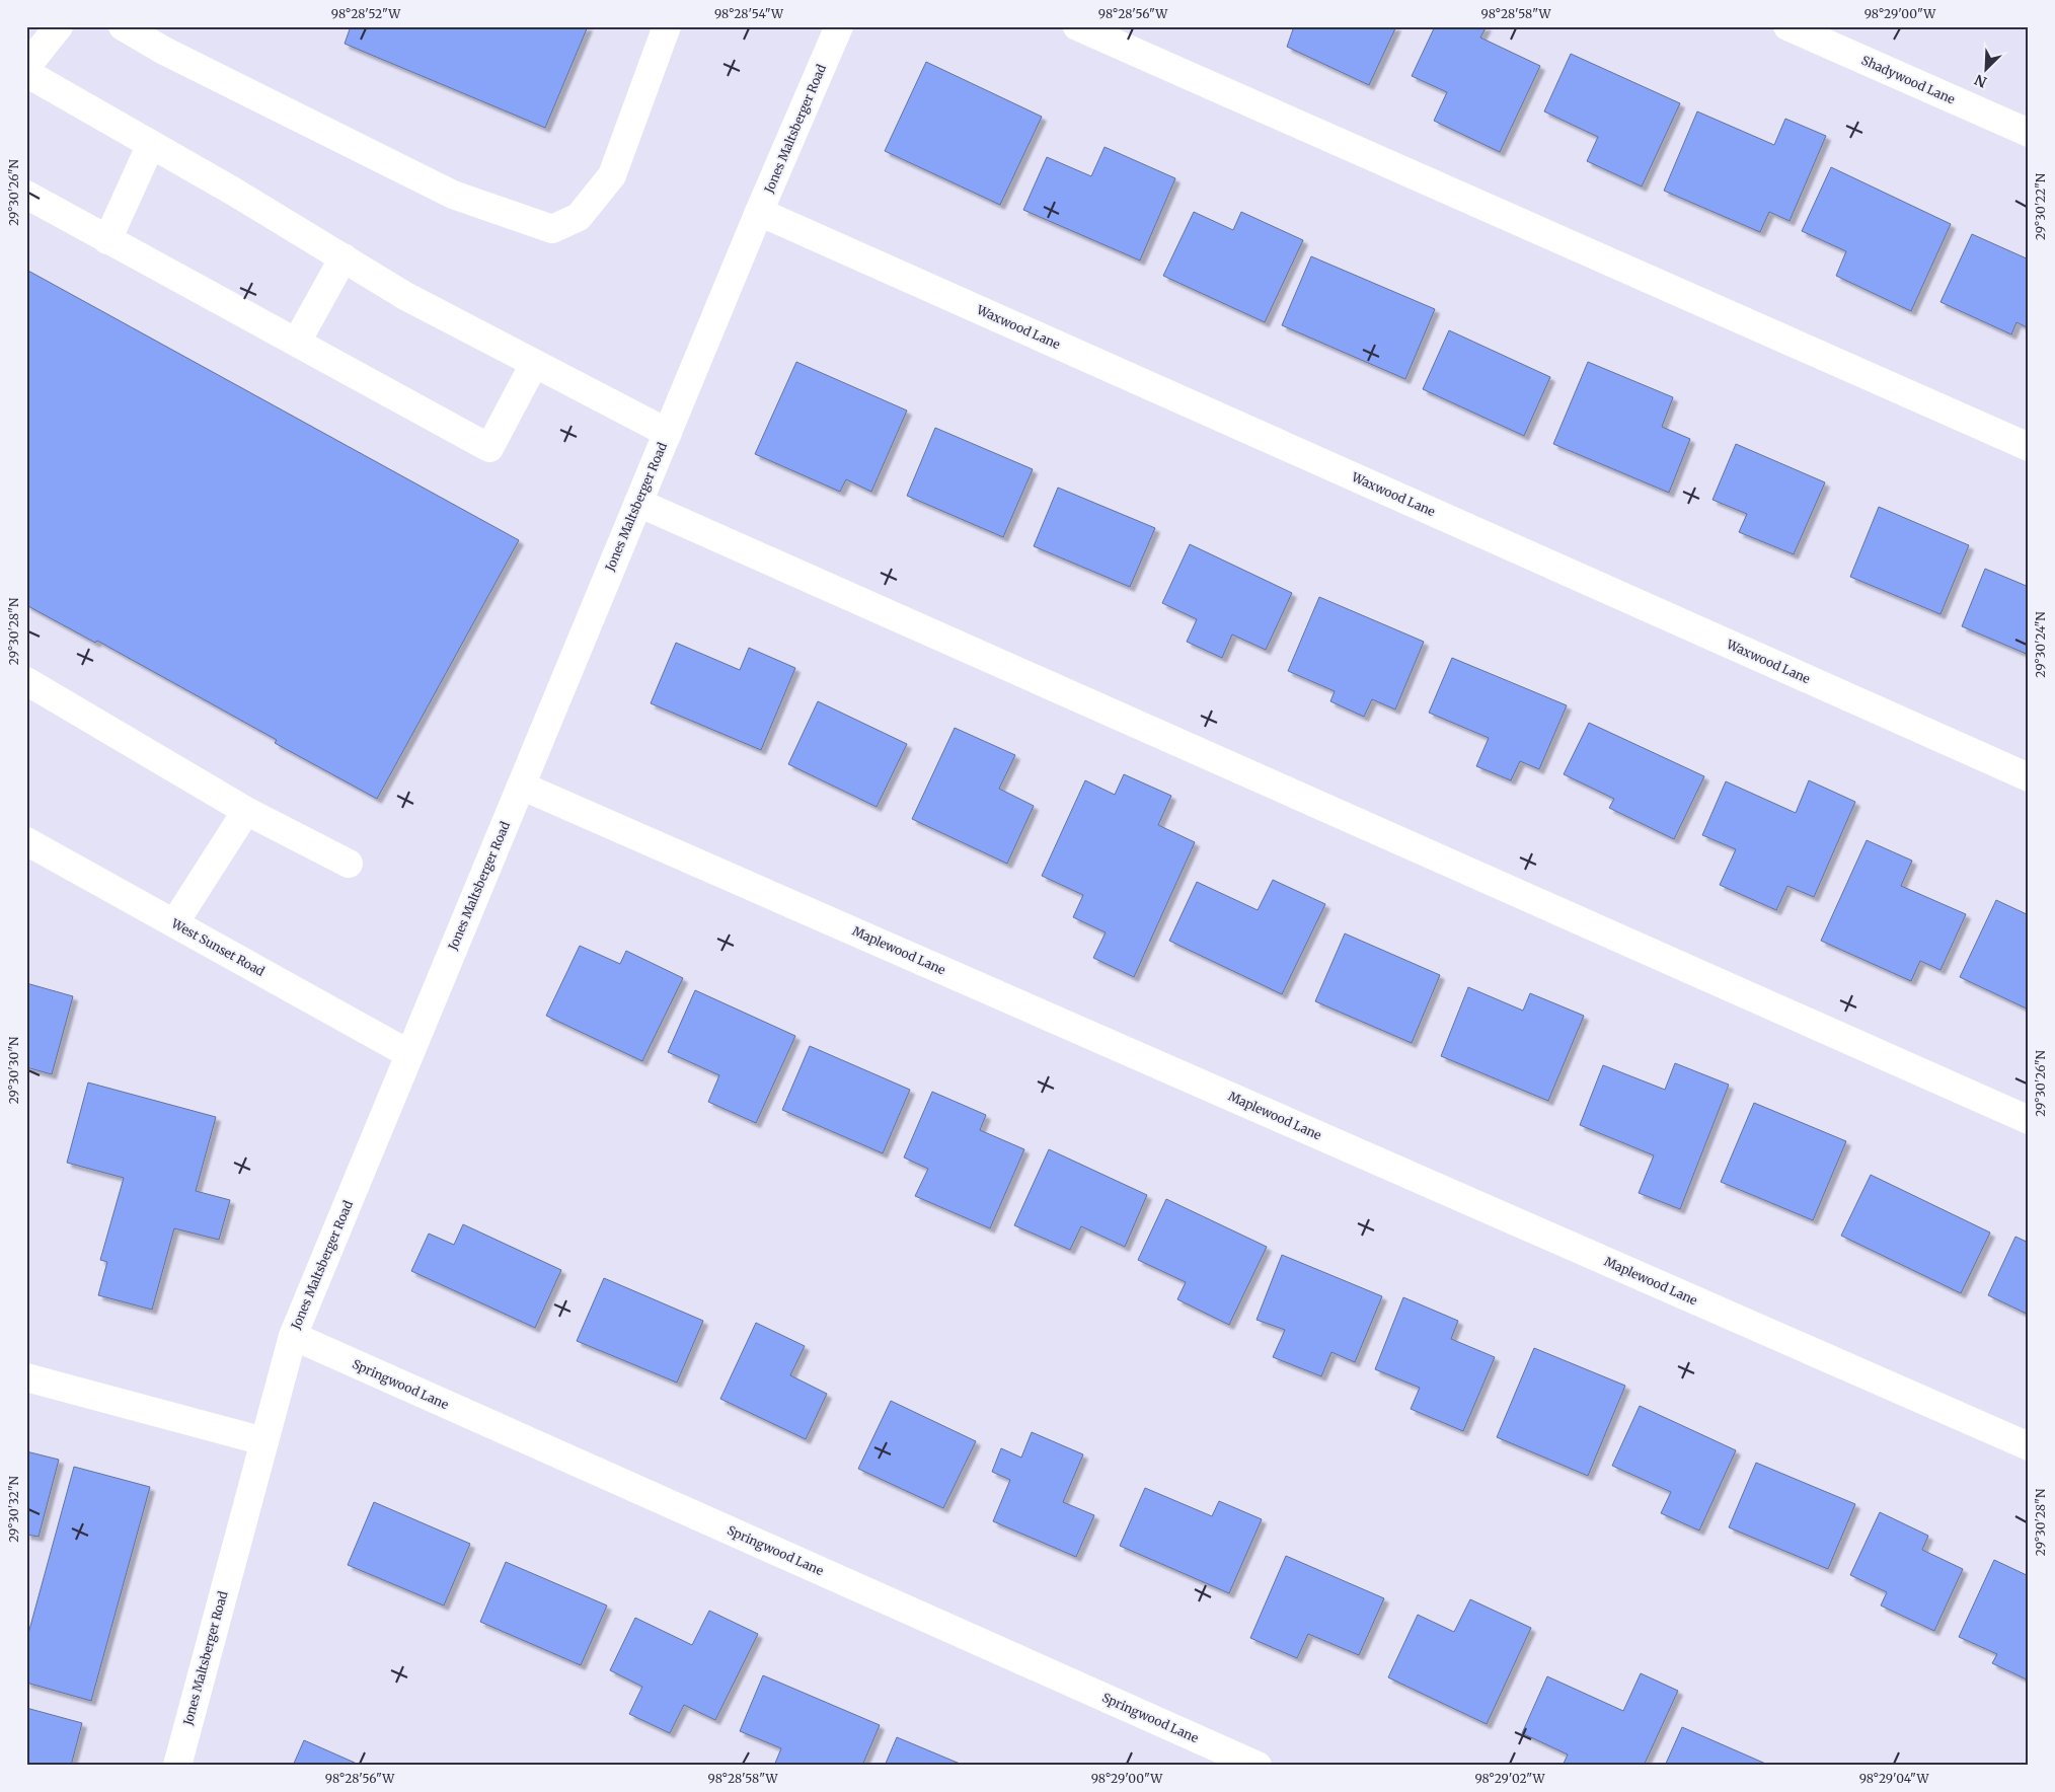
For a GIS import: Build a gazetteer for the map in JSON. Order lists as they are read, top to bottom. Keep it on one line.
{"streets":{"street":["Shadywood Lane","Jones Maltsberger Road","Waxwood Lane","West Sunset Road","Maplewood Lane","Springwood Lane"]},"crossings":[["Jones Maltsberger Road","Waxwood Lane"],["Jones Maltsberger Road","West Sunset Road"],["Jones Maltsberger Road","Maplewood Lane"],["Jones Maltsberger Road","Springwood Lane"]],"north":"bottom left","coordinates":["98°28'52\"W","98°28'54\"W","98°28'56\"W","98°28'58\"W","98°29'00\"W","29°30'26\"N","29°30'22\"N","29°30'28\"N","29°30'24\"N","29°30'30\"N","29°30'32\"N","98°29'02\"W","98°29'04\"W"]}
